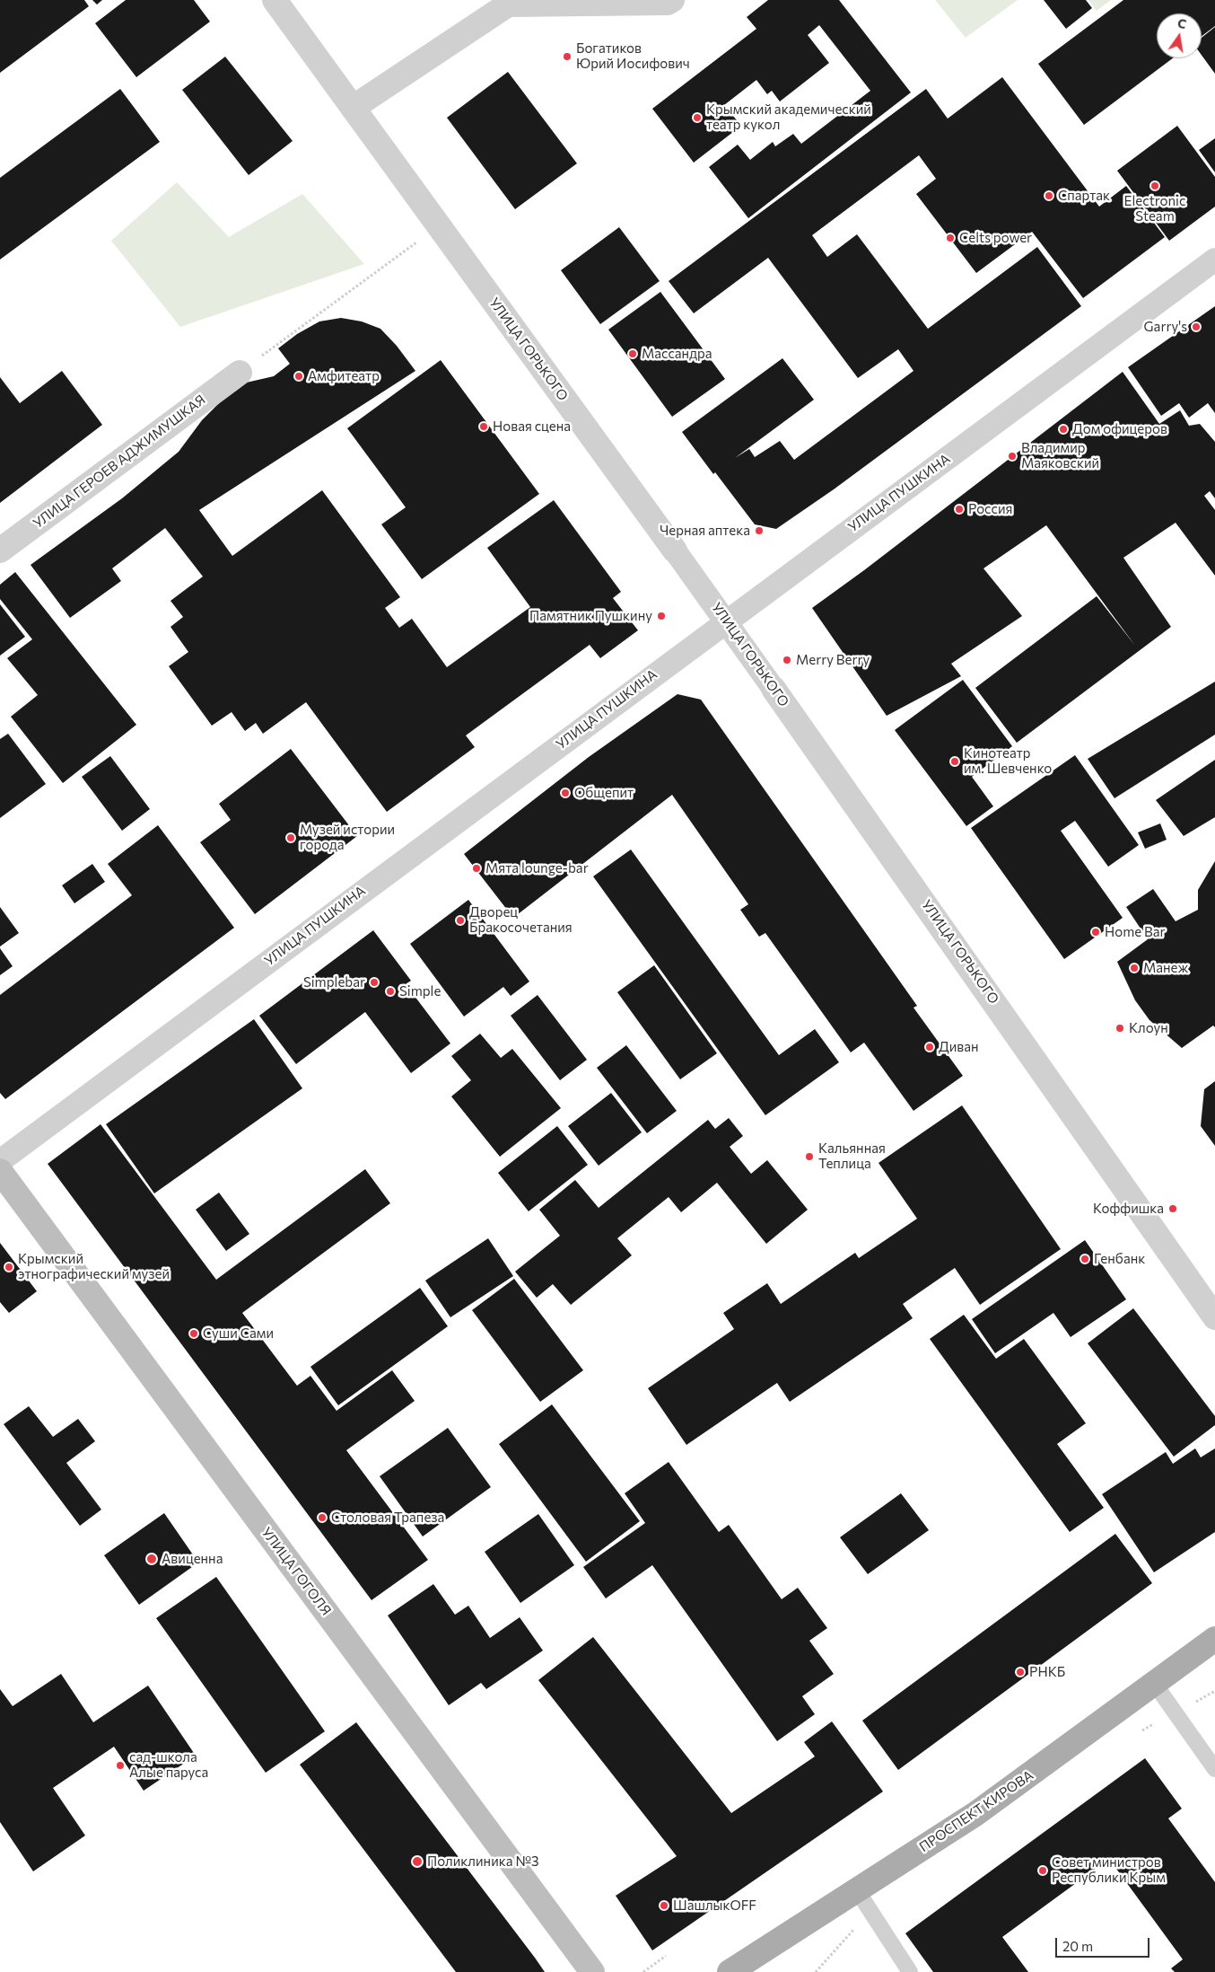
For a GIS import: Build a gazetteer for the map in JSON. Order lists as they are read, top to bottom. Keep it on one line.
{"streets":{"main road":["УЛИЦА ГОГОЛЯ","ПРОСПЕКТ КИРОВА"],"street":["УЛИЦА ГОРЬКОГО","УЛИЦА ГЕРОЕВ АДЖИМУШКАЯ","УЛИЦА ПУШКИНА"]},"crossings":[["УЛИЦА ГОРЬКОГО","УЛИЦА ПУШКИНА"]],"places":["Богатиков Юрий Иосифович","Крымский академический театр кукол","Electronic Steam","Спартак","Celts power","Garry's","Массандра","Амфитеатр","Новая сцена","Дом офицеров","Владимир Маяковский","Россия","Черная аптека","Памятник Пушкину","Merry Berry","Кинотеатр им. Шевченко","Общепит","Музей истории города","Мята lounge-bar","Дворец Бракосочетания","Home Bar","Манеж","Simplebar","Simple","Клоун","Диван","Кальянная Теплица","Коффишка","Генбанк","Крымский этнографический музей","Суши Сами","Столовая Трапеза","Авиценна","РНКБ","сад-школа Алые паруса","Поликлиника №3","Совет министров Республики Крым","ШашлыкOFF"],"scale_bar":"20 m","north":"top"}
